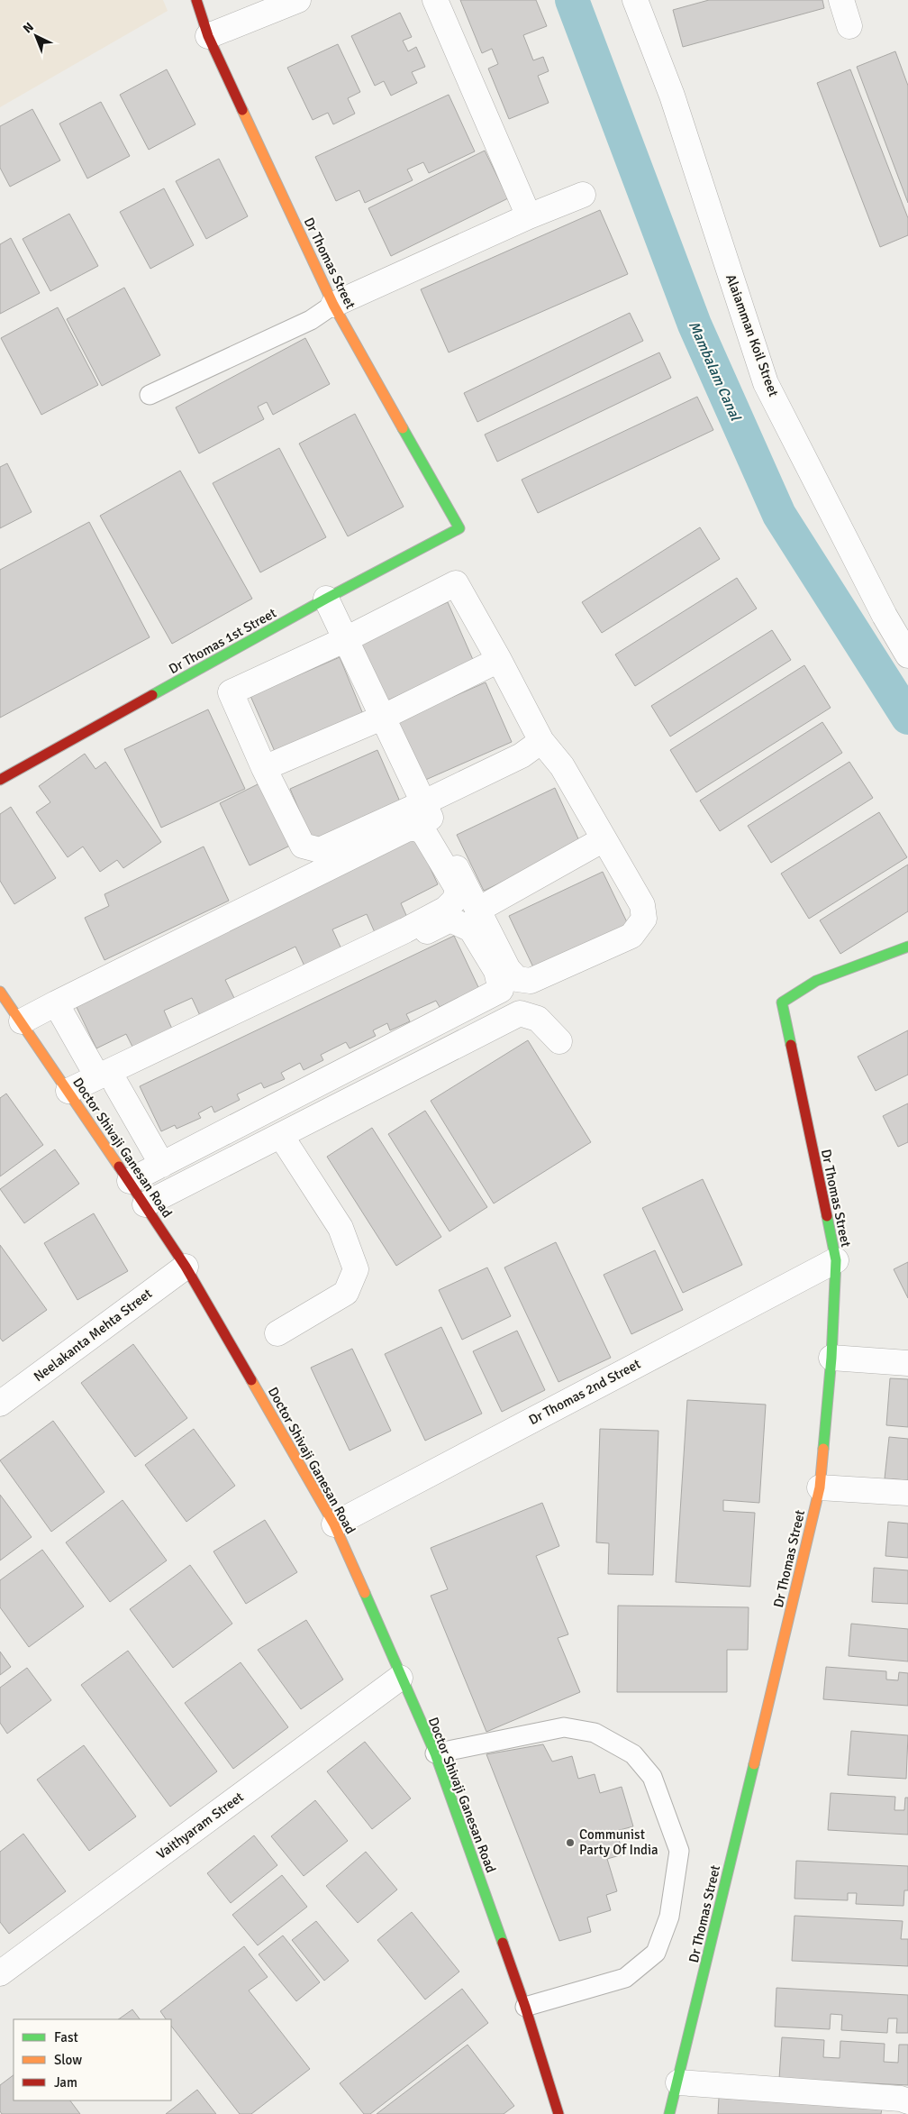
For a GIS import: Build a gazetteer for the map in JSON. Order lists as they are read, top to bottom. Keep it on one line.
{"streets":{"street":["Dr Thomas Street","Alaiamman Koil Street","Dr Thomas 1st Street","Doctor Shivaji Ganesan Road","Neelakanta Mehta Street","Dr Thomas 2nd Street","Vaithyaram Street"]},"crossings":[["Dr Thomas Street","Dr Thomas 1st Street"],["Dr Thomas Street","Dr Thomas 2nd Street"],["Doctor Shivaji Ganesan Road","Neelakanta Mehta Street"],["Doctor Shivaji Ganesan Road","Dr Thomas 2nd Street"],["Doctor Shivaji Ganesan Road","Vaithyaram Street"]],"water":["Mambalam Canal"],"places":["Communist Party Of India"],"legend":["Fast","Slow","Jam"],"north":"top left"}
